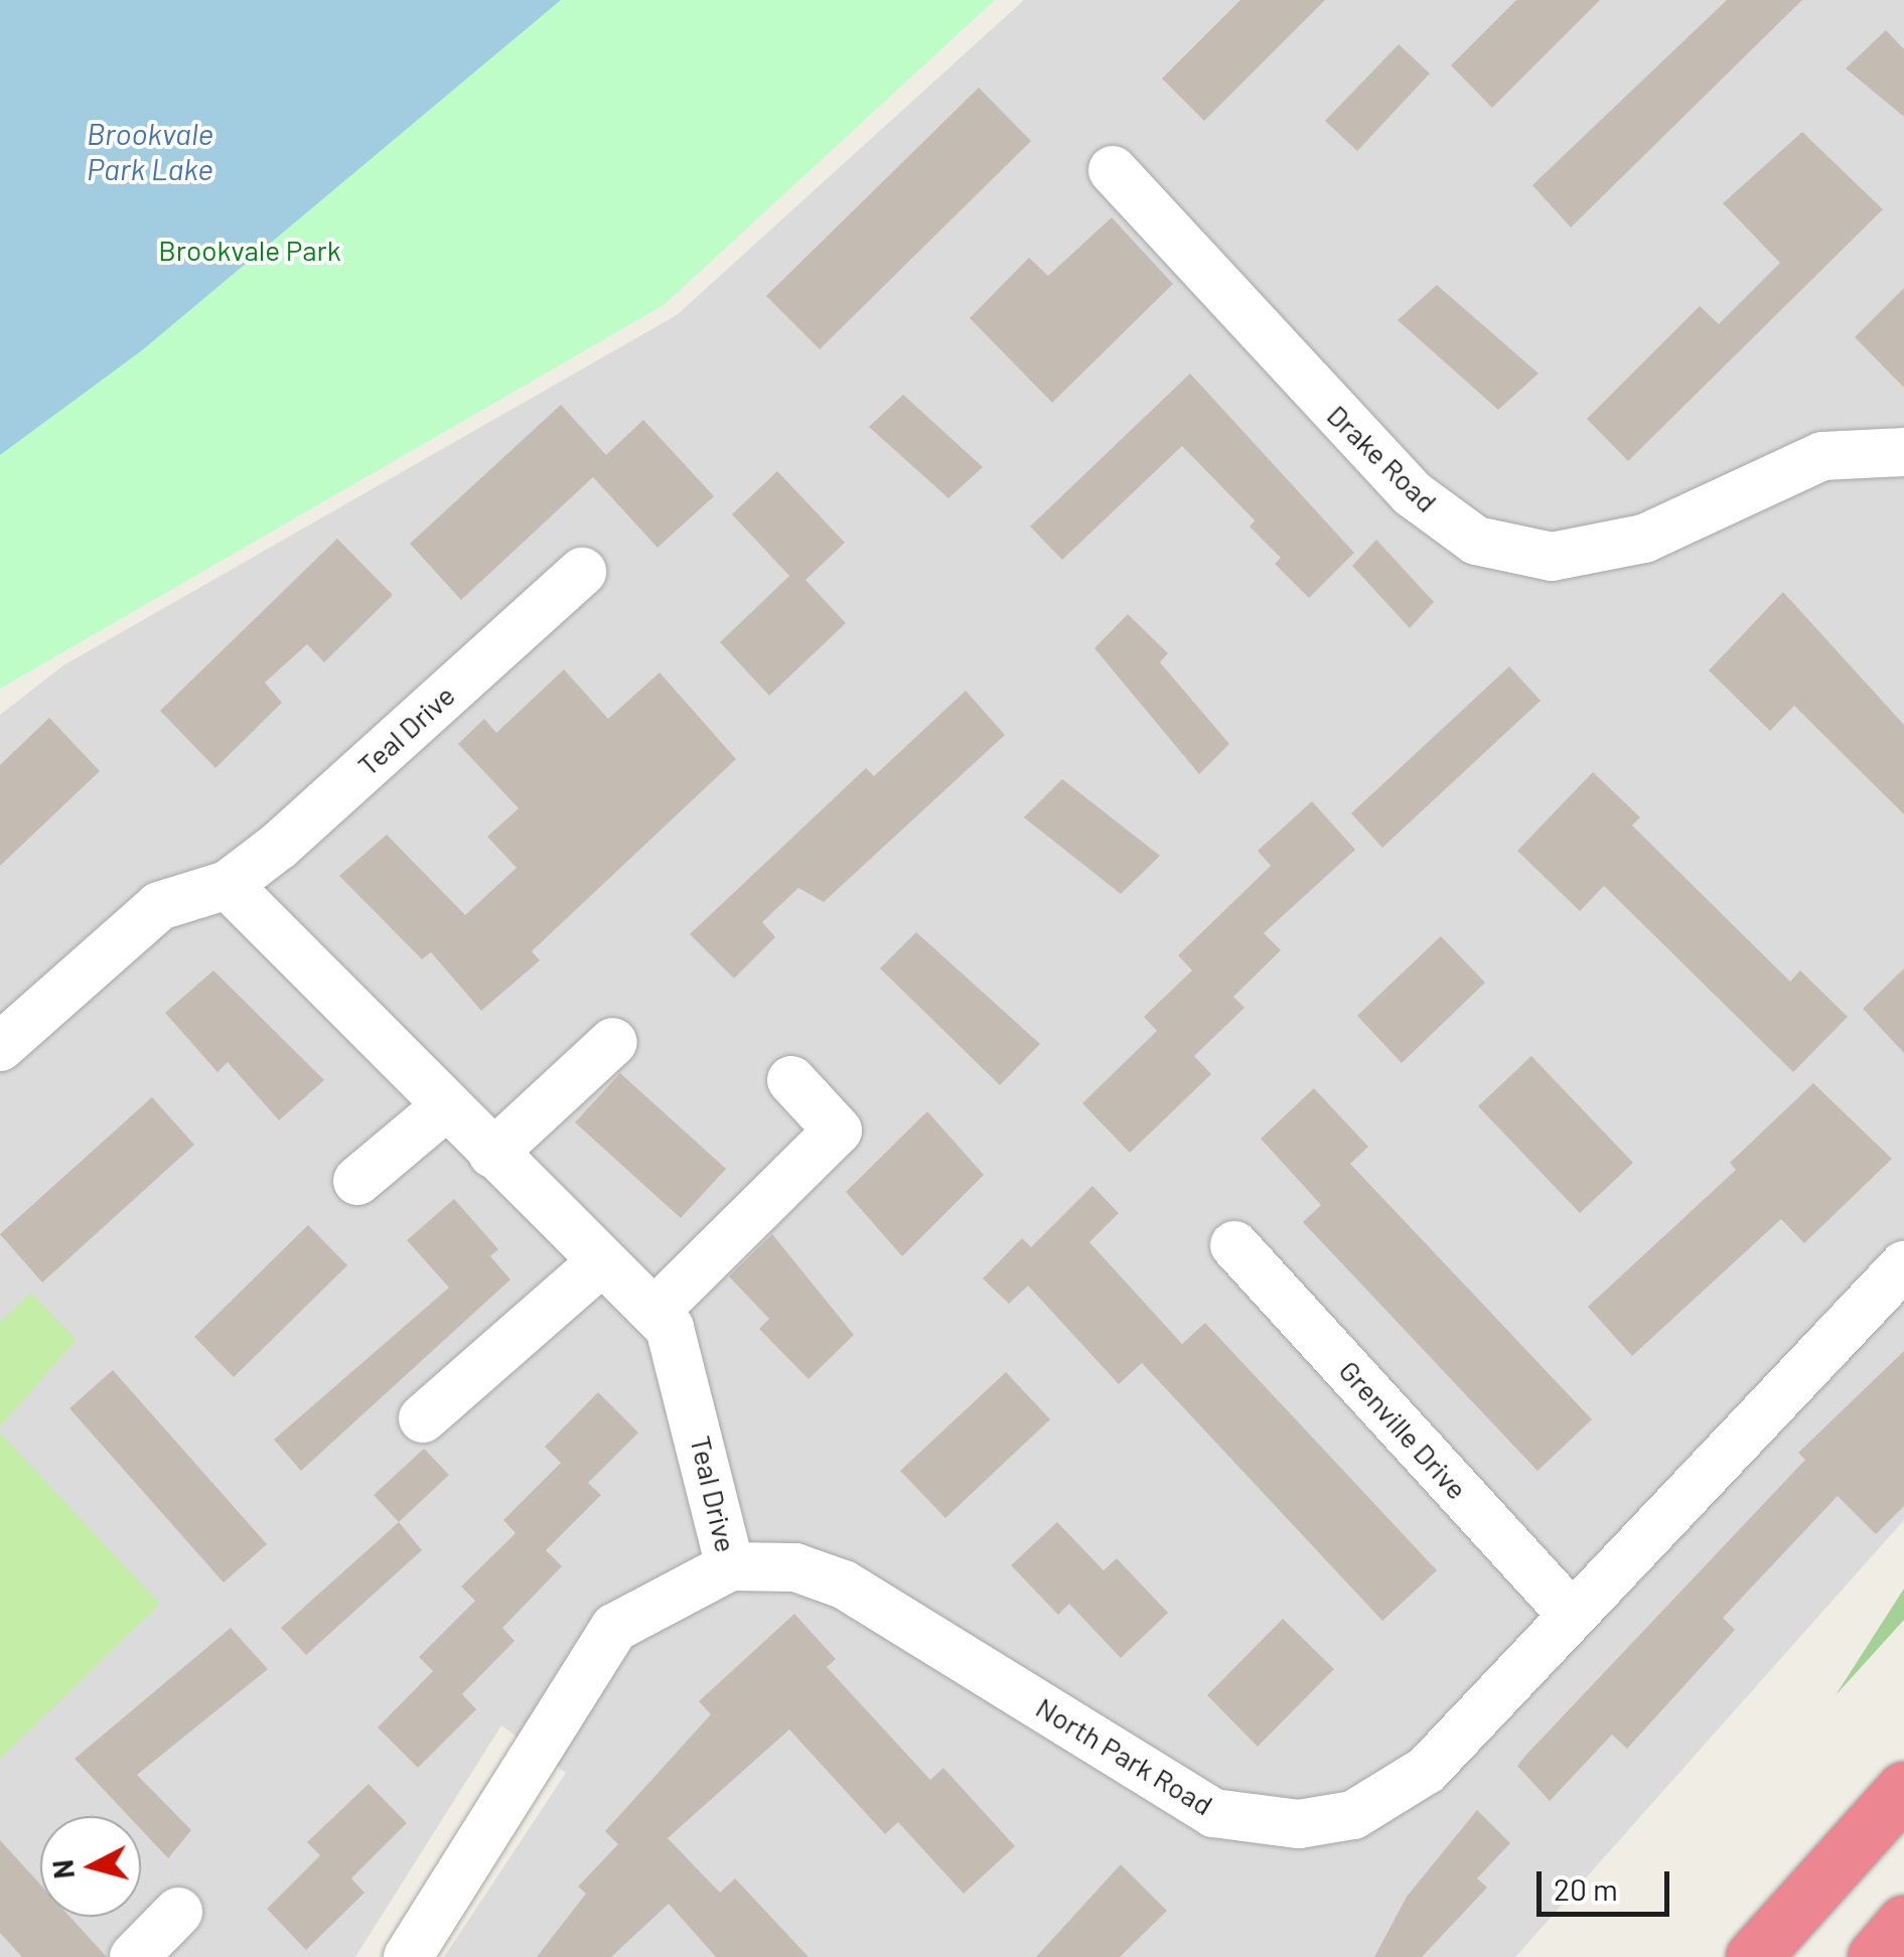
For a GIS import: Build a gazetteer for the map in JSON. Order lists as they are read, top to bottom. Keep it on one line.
{"streets":{"street":["Drake Road","Teal Drive","Grenville Drive","North Park Road"]},"crossings":[["Teal Drive","North Park Road"],["Grenville Drive","North Park Road"]],"water":["Brookvale Park Lake"],"parks":["Brookvale Park"],"scale_bar":"20 m","north":"left"}
